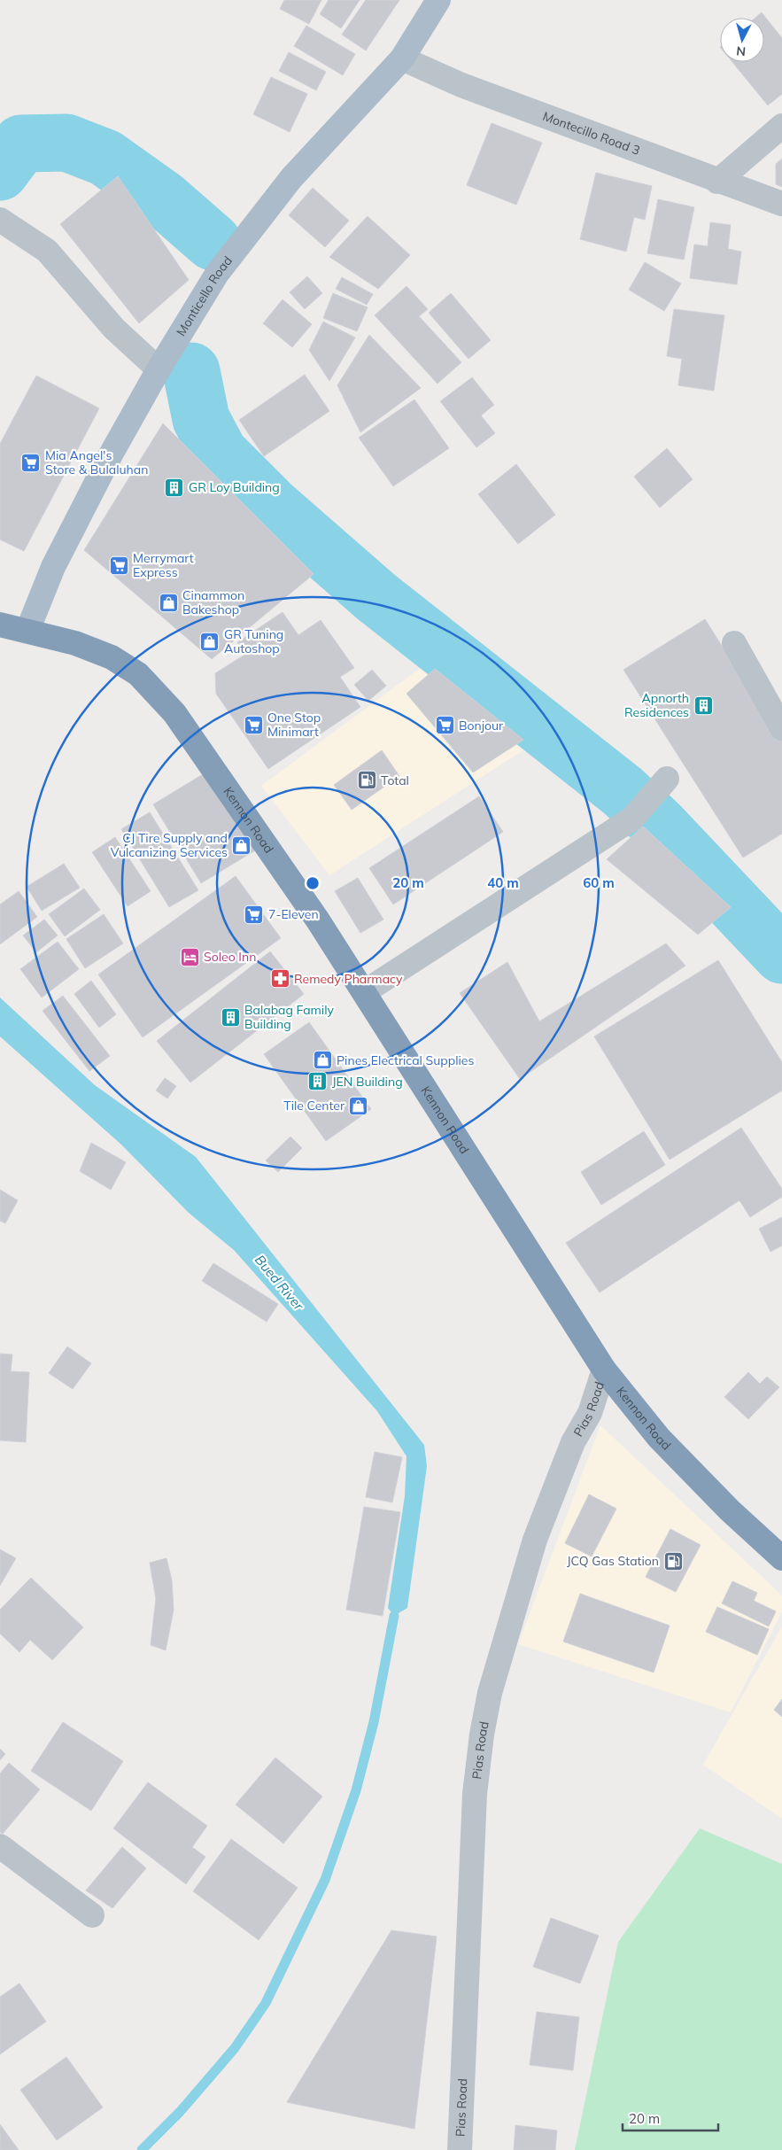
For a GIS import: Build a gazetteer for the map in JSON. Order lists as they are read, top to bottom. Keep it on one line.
{"streets":{"highway":["Kennon Road"],"main road":["Monticello Road"],"street":["Montecillo Road 3","Pias Road"]},"crossings":[["Montecillo Road 3","Monticello Road"],["Monticello Road","Kennon Road"],["Kennon Road","Pias Road"]],"water":["Bued River"],"places":{"supermarket":["Mia Angel's Store & Bulaluhan","Merrymart Express","One Stop Minimart","Bonjour","7-Eleven"],"building":["GR Loy Building","Apnorth Residences","Balabag Family Building","JEN Building"],"shop":["Cinammon Bakeshop","GR Tuning Autoshop","CJ Tire Supply and Vulcanizing Services","Pines Electrical Supplies","Tile Center"],"fuel station":["Total","JCQ Gas Station"],"hotel":["Soleo Inn"],"pharmacy":["Remedy Pharmacy"]},"scale_bar":"20 m","north":"bottom","rings":["20 m","40 m","60 m"]}
